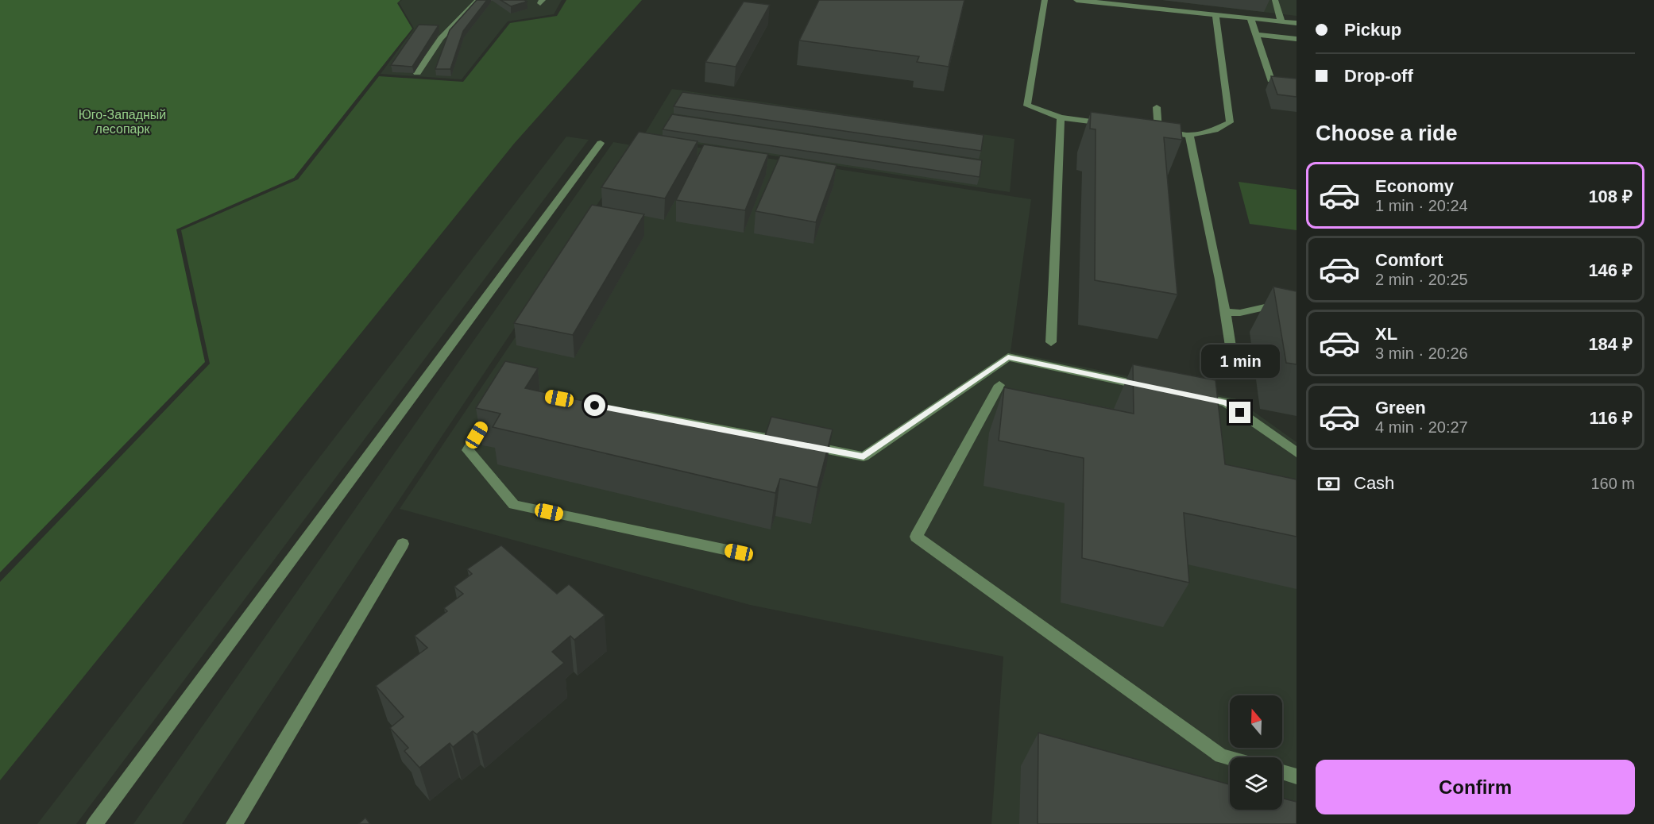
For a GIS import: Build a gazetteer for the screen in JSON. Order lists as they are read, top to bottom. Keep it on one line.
{"parks":["Юго-Западный лесопарк"],"north":"top","page":{"banner":["Pickup","Drop-off"],"heading":"Choose a ride","list":[{"name":"Economy","note":"1 min · 20:24","value":"108 ₽"},{"name":"Comfort","note":"2 min · 20:25","value":"146 ₽"},{"name":"XL","note":"3 min · 20:26","value":"184 ₽"},{"name":"Green","note":"4 min · 20:27","value":"116 ₽"}],"bubble":"1 min","pay":["Cash","160 m"],"buttons":"Confirm"}}
